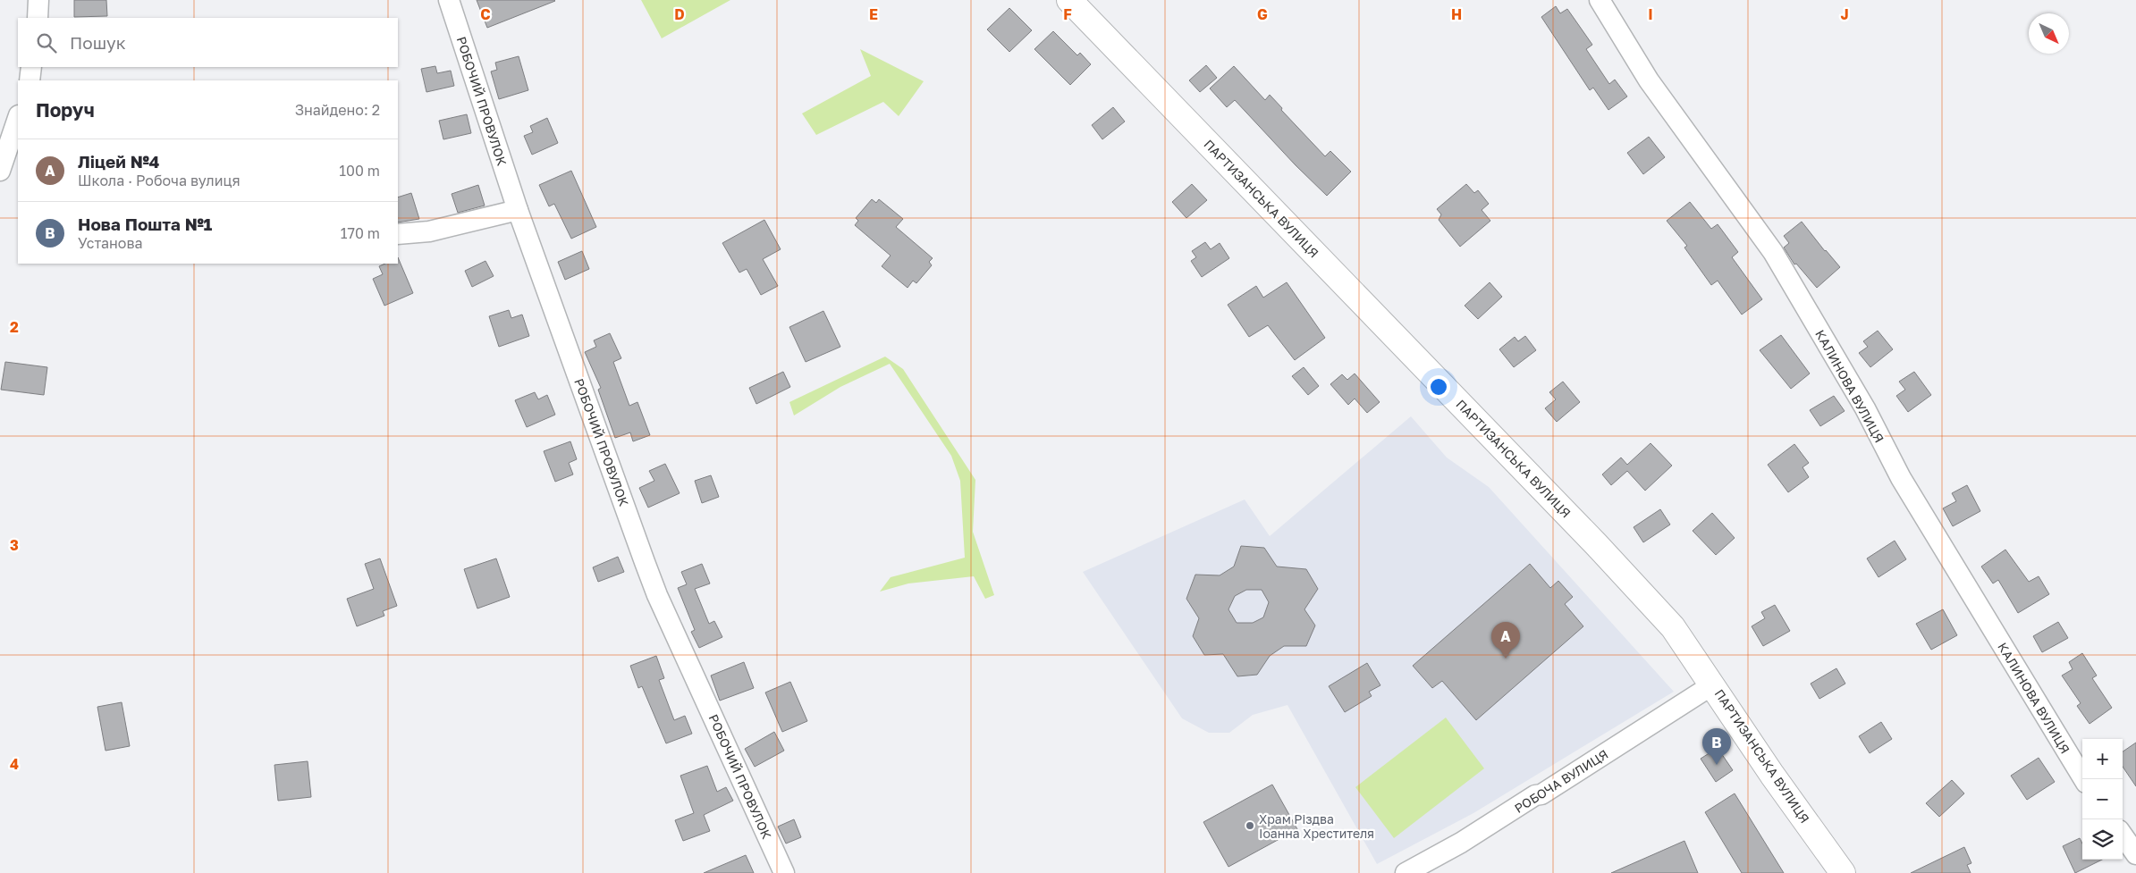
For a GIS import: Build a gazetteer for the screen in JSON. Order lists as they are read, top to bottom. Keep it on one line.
{"streets":{"main road":["ПАРТИЗАНСЬКА ВУЛИЦЯ"],"street":["РОБОЧИЙ ПРОВУЛОК","КАЛИНОВА ВУЛИЦЯ","РОБОЧА ВУЛИЦЯ"]},"crossings":[["ПАРТИЗАНСЬКА ВУЛИЦЯ","РОБОЧА ВУЛИЦЯ"]],"places":["Храм Різдва Іоанна Хрестителя"],"north":"bottom right","page":{"search":"Пошук","heading":["Поруч","Знайдено: 2"],"list":[{"mark":"A","name":"Ліцей №4","note":"Школа · Робоча вулиця","value":"100 m"},{"mark":"B","name":"Нова Пошта №1","note":"Установа","value":"170 m"}],"pins":["A","B"],"map_buttons":["+","−"]},"grid":{"columns":["C","D","E","F","G","H","I","J"],"rows":["2","3","4"]}}
